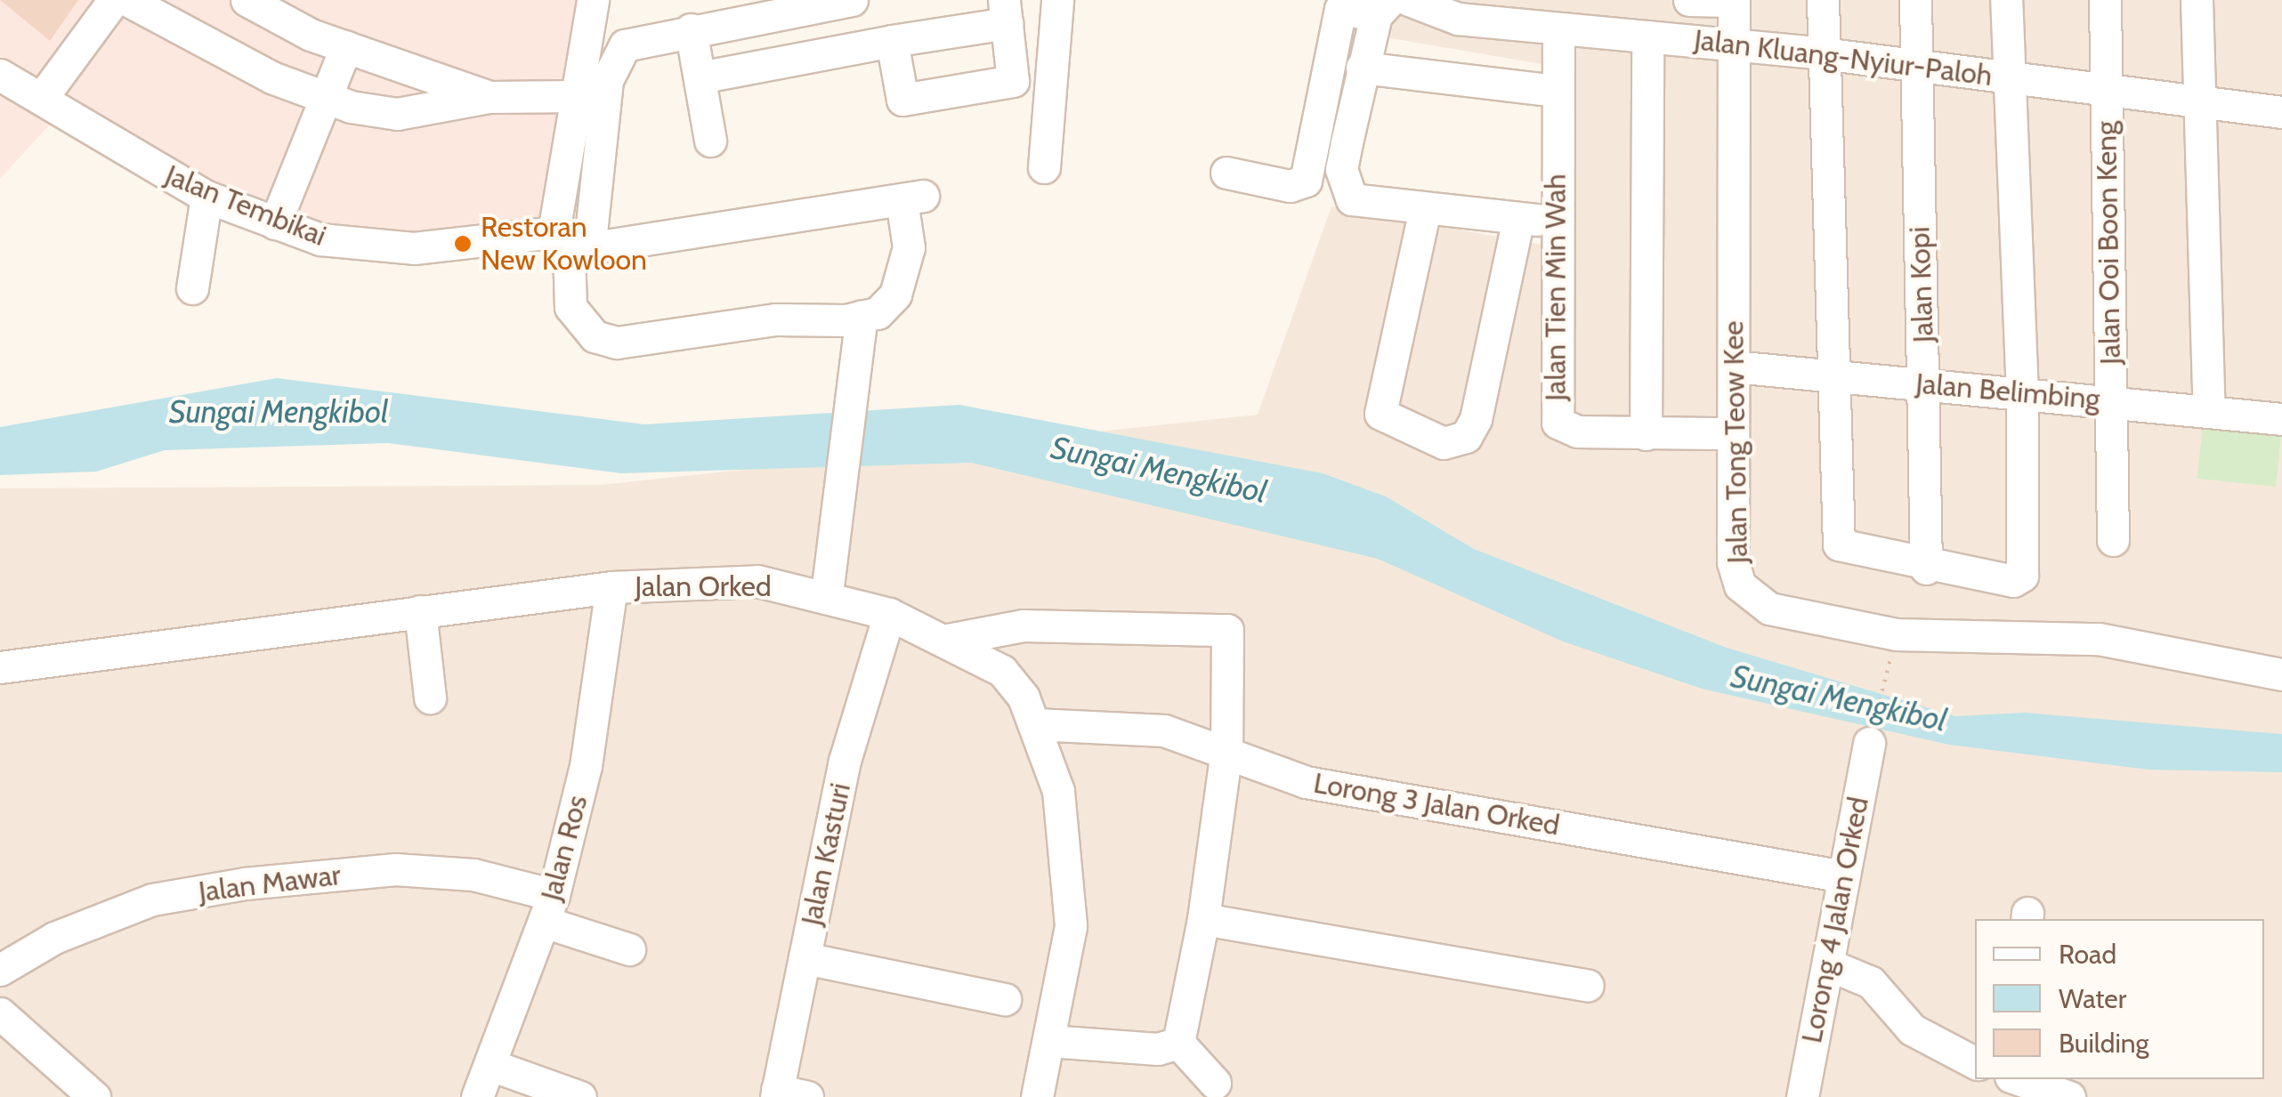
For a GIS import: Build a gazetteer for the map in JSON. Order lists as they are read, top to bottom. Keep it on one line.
{"streets":{"street":["Jalan Kluang-Nyiur-Paloh","Jalan Tembikai","Jalan Ooi Boon Keng","Jalan Kopi","Jalan Tien Min Wah","Jalan Belimbing","Jalan Tong Teow Kee","Jalan Orked","Lorong 3 Jalan Orked","Jalan Ros","Jalan Kasturi","Jalan Mawar","Lorong 4 Jalan Orked"]},"crossings":[["Jalan Kluang-Nyiur-Paloh","Jalan Ooi Boon Keng"],["Jalan Kluang-Nyiur-Paloh","Jalan Kopi"],["Jalan Kluang-Nyiur-Paloh","Jalan Tien Min Wah"],["Jalan Kluang-Nyiur-Paloh","Jalan Tong Teow Kee"],["Jalan Ooi Boon Keng","Jalan Belimbing"],["Jalan Kopi","Jalan Belimbing"],["Jalan Tien Min Wah","Jalan Tong Teow Kee"],["Jalan Belimbing","Jalan Tong Teow Kee"],["Jalan Orked","Lorong 3 Jalan Orked"],["Jalan Orked","Jalan Ros"],["Jalan Orked","Jalan Kasturi"],["Lorong 3 Jalan Orked","Lorong 4 Jalan Orked"],["Jalan Ros","Jalan Mawar"]],"water":["Sungai Mengkibol"],"places":["Restoran New Kowloon"],"legend":["Road","Water","Building"]}
